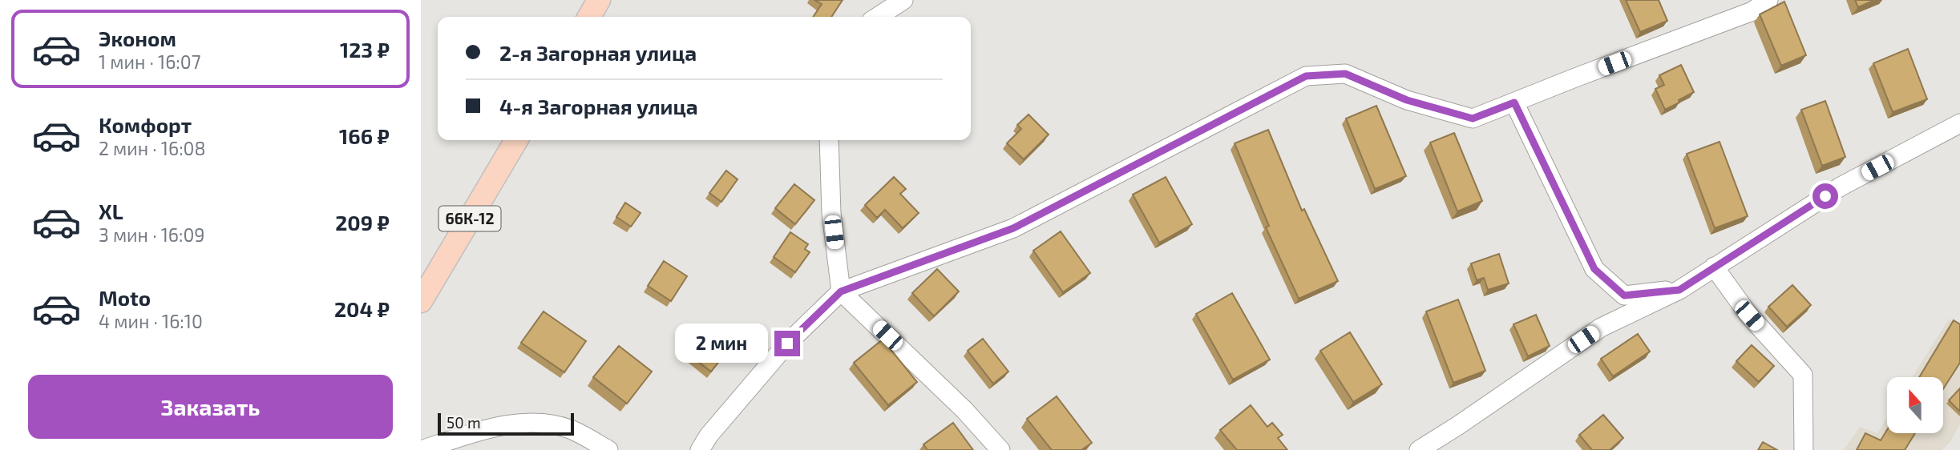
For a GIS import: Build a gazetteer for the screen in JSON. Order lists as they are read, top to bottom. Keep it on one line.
{"streets":{"main road":["66К-12"]},"scale_bar":"50 m","north":"top","page":{"list":[{"name":"Эконом","note":"1 мин · 16:07","value":"123 ₽"},{"name":"Комфорт","note":"2 мин · 16:08","value":"166 ₽"},{"name":"XL","note":"3 мин · 16:09","value":"209 ₽"},{"name":"Moto","note":"4 мин · 16:10","value":"204 ₽"}],"banner":["2-я Загорная улица","4-я Загорная улица"],"bubble":"2 мин","buttons":"Заказать","scale":"50 m"}}
